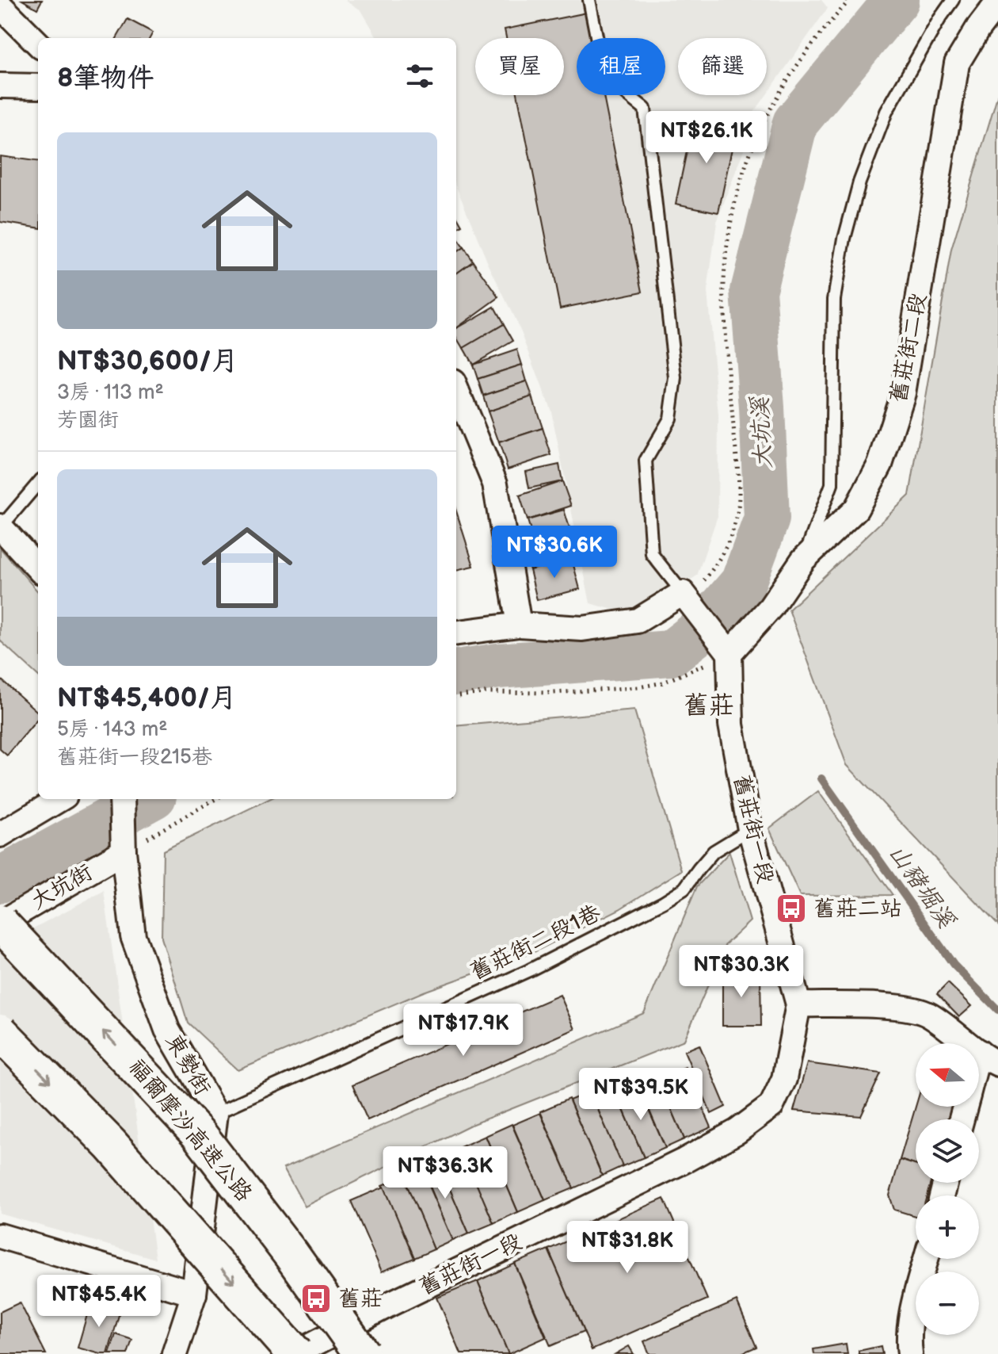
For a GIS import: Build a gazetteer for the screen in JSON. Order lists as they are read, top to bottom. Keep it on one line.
{"streets":{"highway":["福爾摩沙高速公路"],"street":["舊莊街二段","舊莊街一段","大坑街","東勢街"],"lane":["舊莊街二段1巷"]},"crossings":[["舊莊街二段","舊莊街一段"],["舊莊街一段","舊莊街二段1巷"],["大坑街","東勢街"],["大坑街","福爾摩沙高速公路"],["舊莊街二段1巷","東勢街"]],"districts":["舊莊"],"water":["大坑溪","山豬堀溪"],"places":{"bus stop":["舊莊二站","舊莊"]},"north":"left","page":{"chip":["買屋","租屋","篩選"],"heading":"8筆物件","price":["NT$26.1K","NT$30.6K","NT$30.3K","NT$17.9K","NT$39.5K","NT$36.3K","NT$31.8K","NT$45.4K"],"list":[{"name":"NT$30,600/月","note":"3房 · 113 m² · 芳園街"},{"name":"NT$45,400/月","note":"5房 · 143 m² · 舊莊街一段215巷"}],"map_buttons":["+","−"]}}
